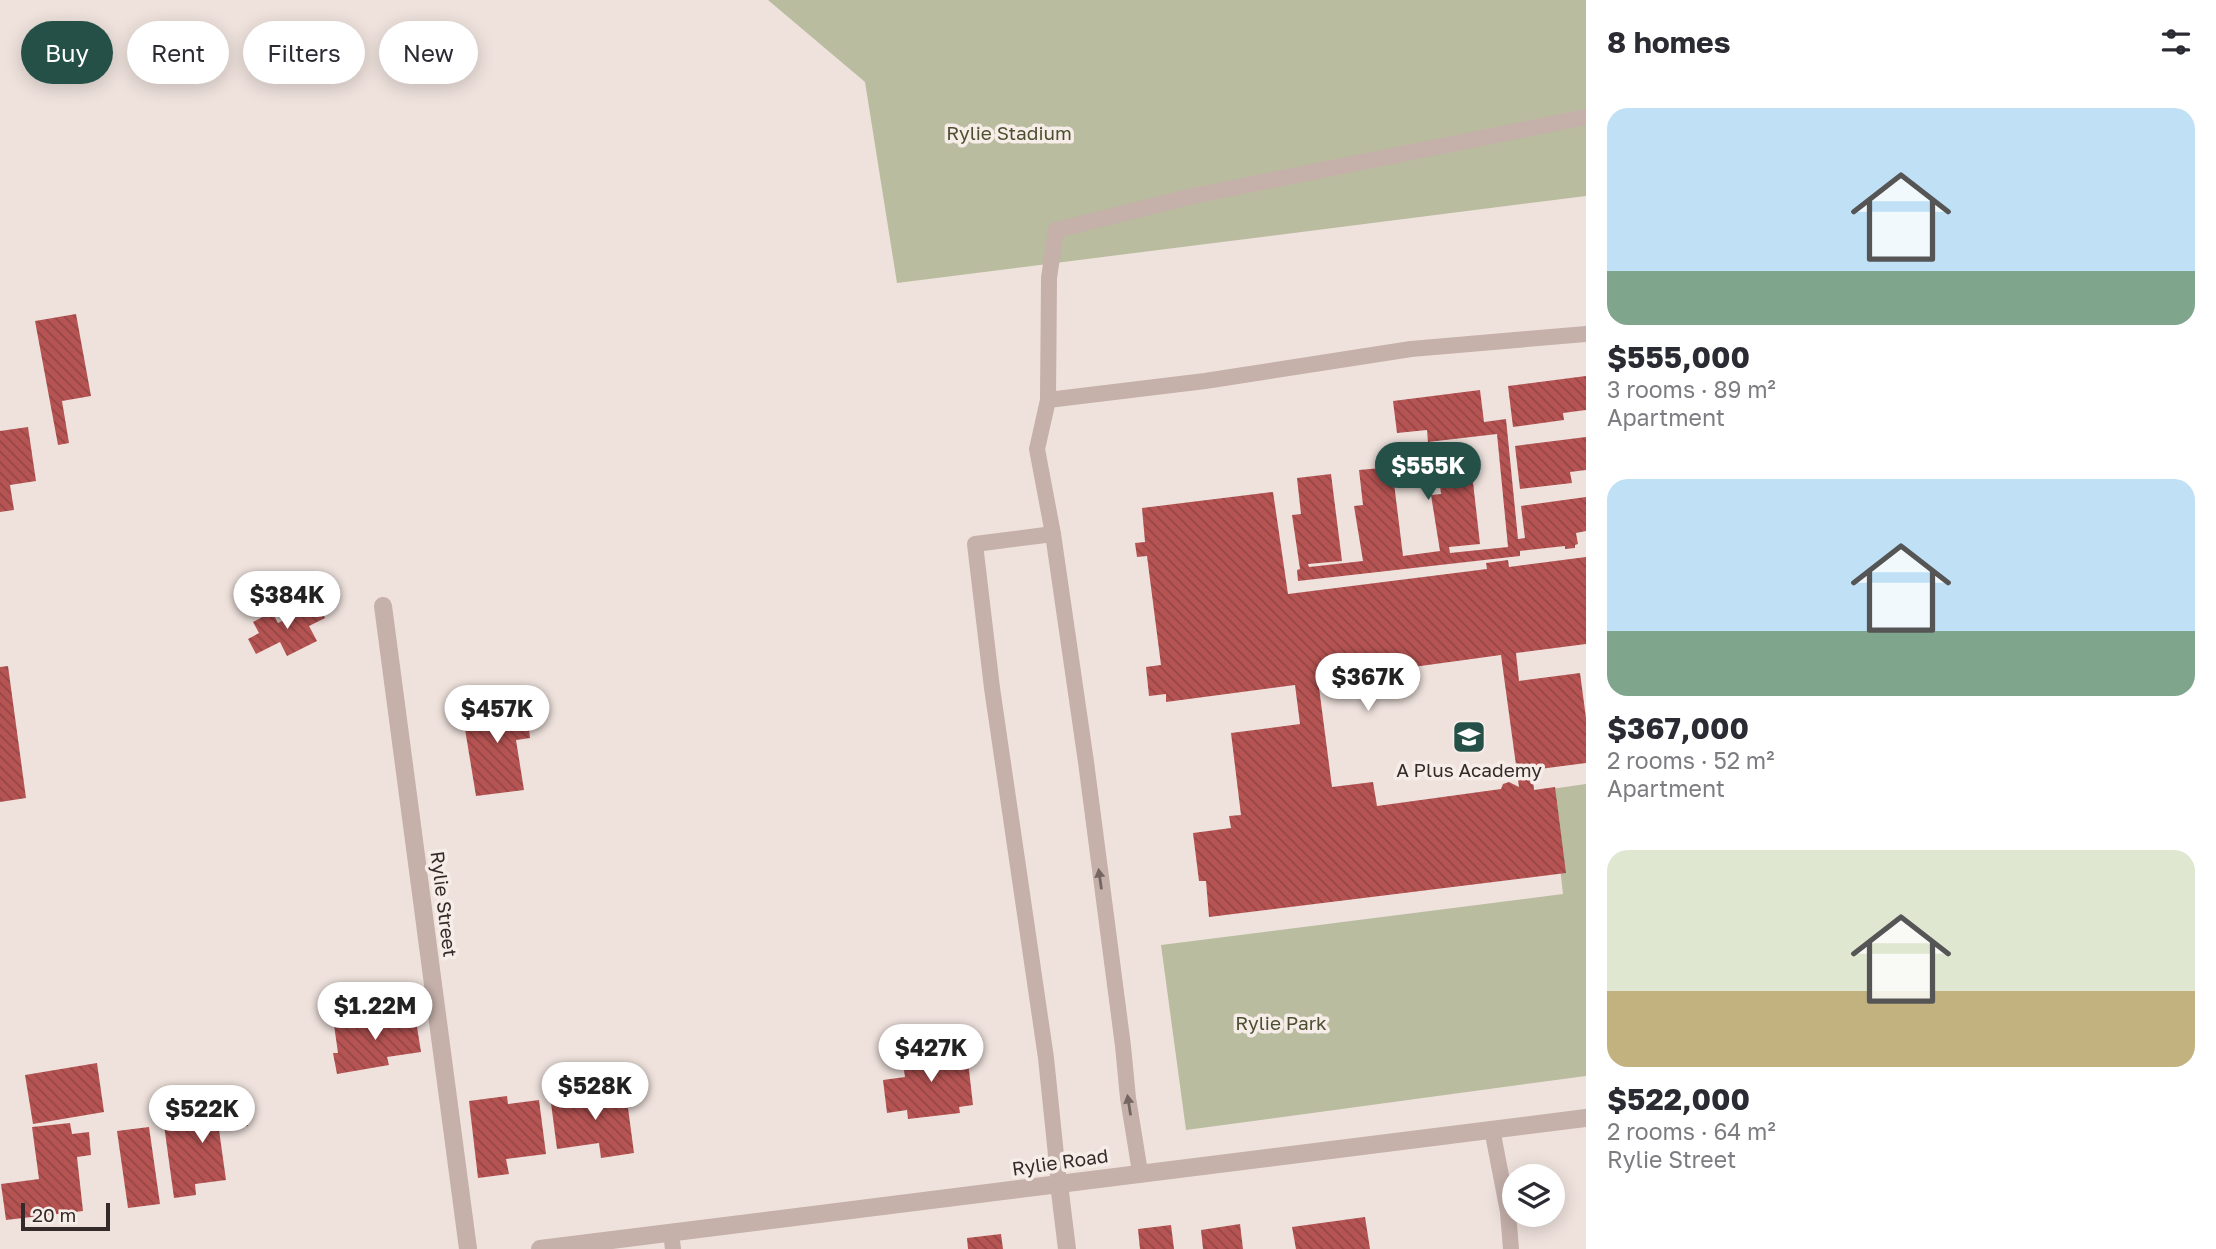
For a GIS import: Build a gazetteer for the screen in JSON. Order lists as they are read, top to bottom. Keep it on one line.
{"streets":{"street":["Rylie Street","Rylie Road"]},"parks":["Rylie Stadium","Rylie Park"],"places":{"school or university":["A Plus Academy"]},"scale_bar":"20 m","page":{"heading":"8 homes","chip":["Buy","Rent","Filters","New"],"list":[{"name":"$555,000","note":"3 rooms · 89 m² · Apartment"},{"name":"$367,000","note":"2 rooms · 52 m² · Apartment"},{"name":"$522,000","note":"2 rooms · 64 m² · Rylie Street"}],"price":["$555K","$384K","$367K","$457K","$1.22M","$427K","$528K","$522K"],"scale":"20 m"}}
